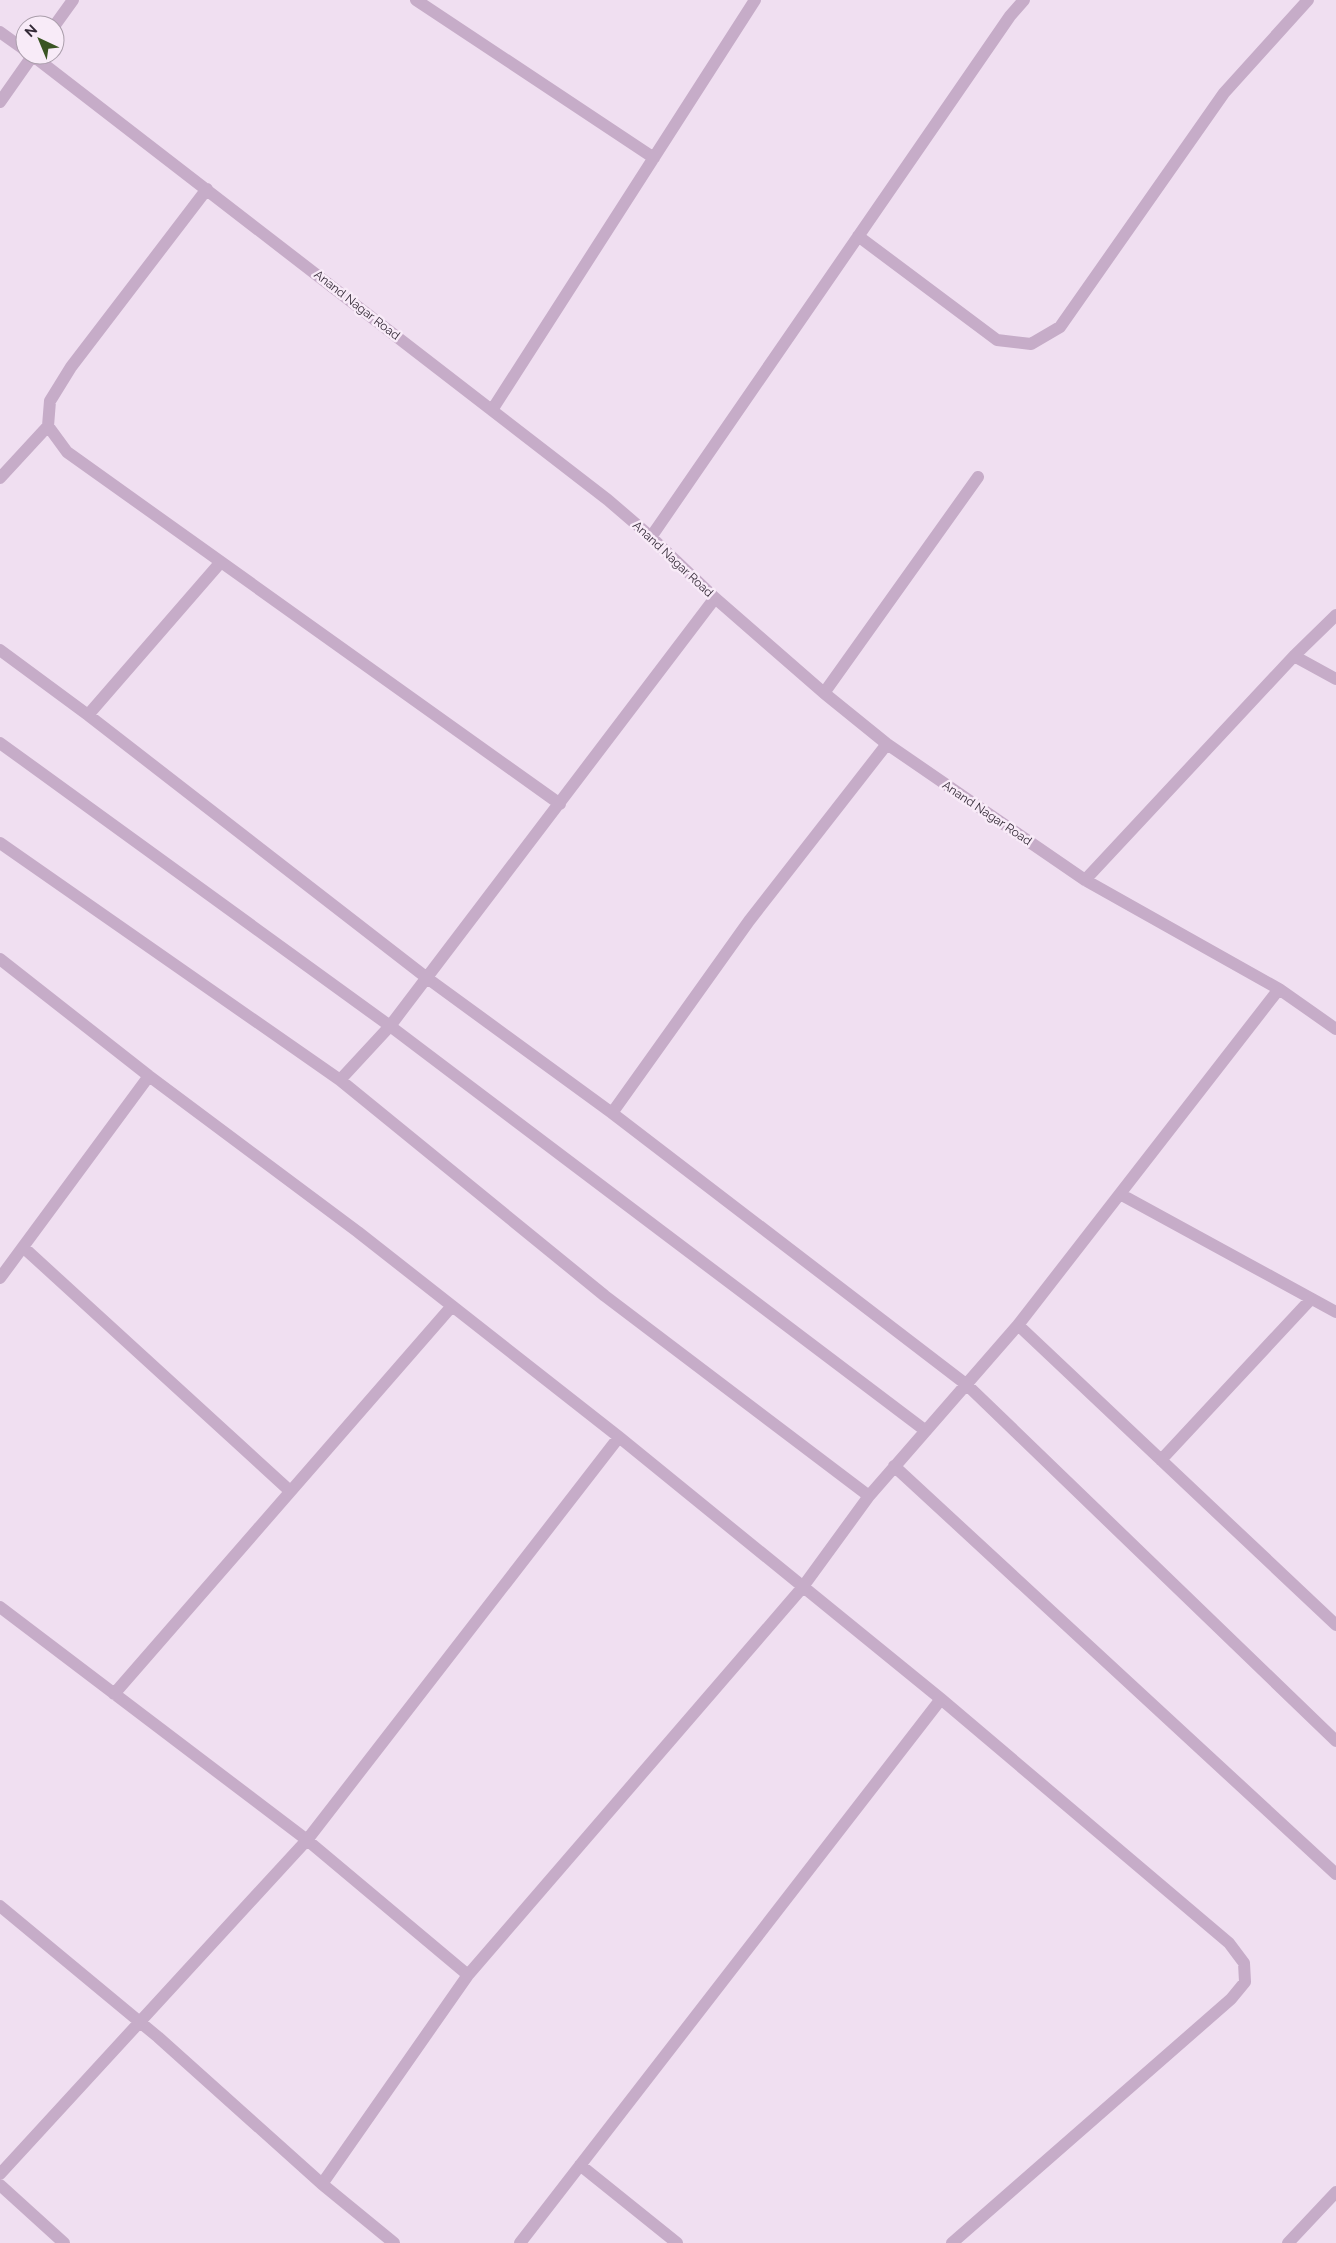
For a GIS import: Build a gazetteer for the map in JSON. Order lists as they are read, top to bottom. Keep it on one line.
{"streets":{"street":["Anand Nagar Road"]},"north":"top left"}
